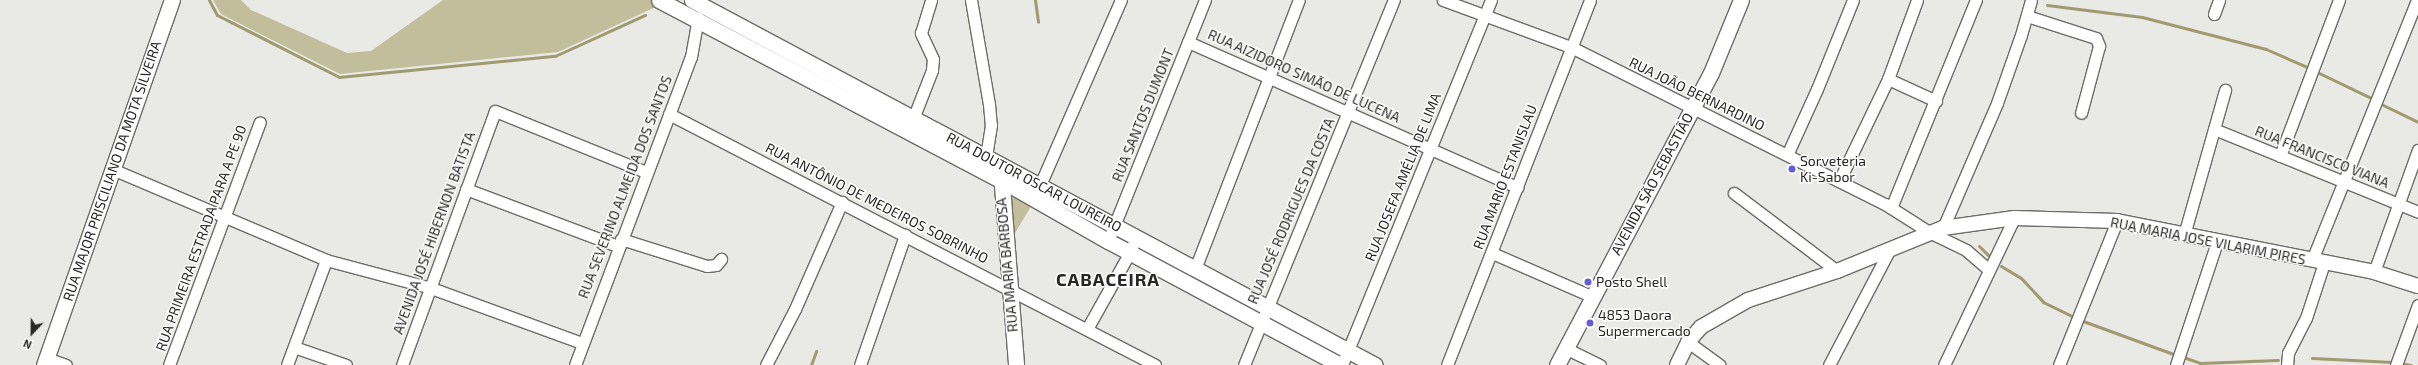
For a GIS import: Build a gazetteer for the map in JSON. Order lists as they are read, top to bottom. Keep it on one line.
{"streets":{"main road":["RUA MAJOR PRISCILIANO DA MOTA SILVEIRA","RUA DOUTOR OSCAR LOUREIRO","AVENIDA SÃO SEBASTIÃO","RUA MARIA BARBOSA"],"street":["RUA AIZIDORO SIMÃO DE LUCENA","RUA JOÃO BERNARDINO","RUA SANTOS DUMONT","RUA FRANCISCO VIANA","RUA JOSEFA AMÉLIA DE LIMA","RUA MARIO ESTANISLAU","RUA SEVERINO ALMEIDA DOS SANTOS","RUA ANTÔNIO DE MEDEIROS SOBRINHO","RUA JOSÉ RODRIGUES DA COSTA","AVENIDA JOSÉ HIBERNON BATISTA","RUA PRIMEIRA ESTRADA PARA A PE 90","RUA MARIA JOSE VILARIM PIRES"]},"crossings":[["RUA AIZIDORO SIMÃO DE LUCENA","RUA SANTOS DUMONT"],["RUA AIZIDORO SIMÃO DE LUCENA","RUA JOSEFA AMÉLIA DE LIMA"],["RUA AIZIDORO SIMÃO DE LUCENA","RUA MARIO ESTANISLAU"],["RUA AIZIDORO SIMÃO DE LUCENA","RUA JOSÉ RODRIGUES DA COSTA"],["RUA JOÃO BERNARDINO","RUA JOSEFA AMÉLIA DE LIMA"],["RUA JOÃO BERNARDINO","RUA MARIO ESTANISLAU"],["RUA JOÃO BERNARDINO","AVENIDA SÃO SEBASTIÃO"],["RUA JOÃO BERNARDINO","RUA MARIA JOSE VILARIM PIRES"],["RUA SANTOS DUMONT","RUA DOUTOR OSCAR LOUREIRO"],["RUA JOSEFA AMÉLIA DE LIMA","RUA DOUTOR OSCAR LOUREIRO"],["RUA DOUTOR OSCAR LOUREIRO","RUA SEVERINO ALMEIDA DOS SANTOS"],["RUA DOUTOR OSCAR LOUREIRO","RUA JOSÉ RODRIGUES DA COSTA"],["RUA DOUTOR OSCAR LOUREIRO","RUA MARIA BARBOSA"],["RUA SEVERINO ALMEIDA DOS SANTOS","RUA ANTÔNIO DE MEDEIROS SOBRINHO"],["RUA SEVERINO ALMEIDA DOS SANTOS","AVENIDA JOSÉ HIBERNON BATISTA"],["RUA ANTÔNIO DE MEDEIROS SOBRINHO","RUA MARIA BARBOSA"]],"districts":["CABACEIRA"],"places":["Sorveteria Ki-Sabor","Posto Shell","4853 Daora Supermercado"],"north":"bottom"}
